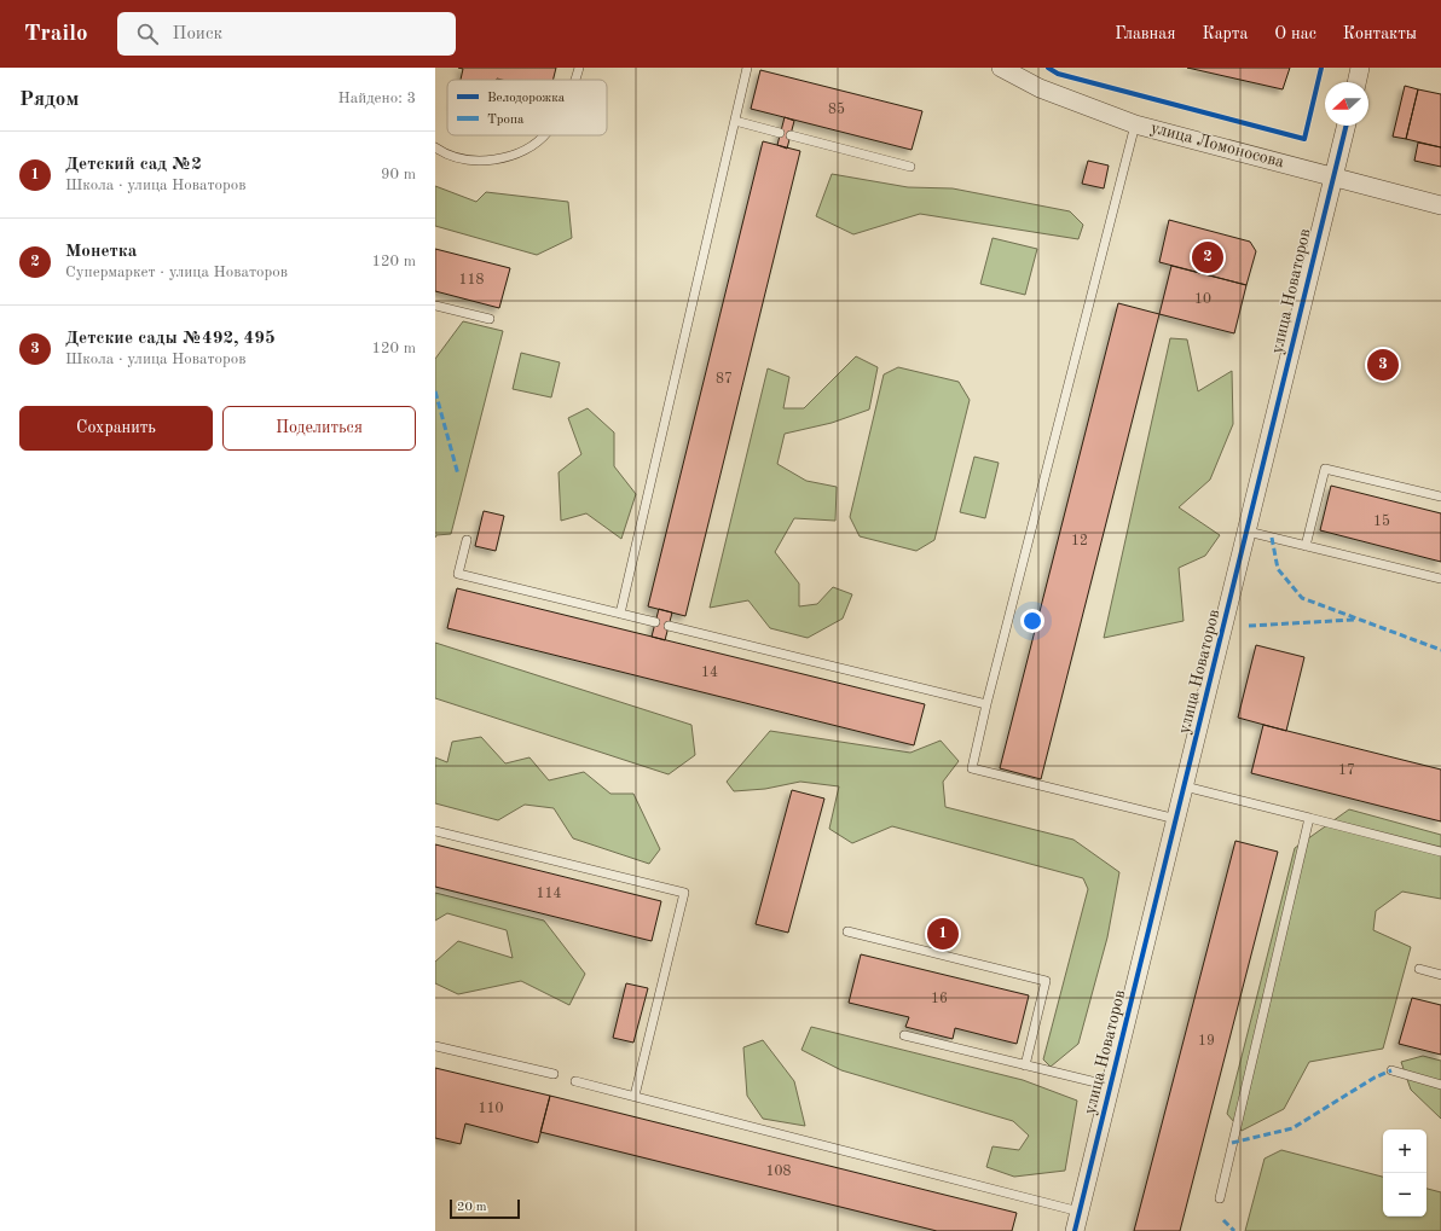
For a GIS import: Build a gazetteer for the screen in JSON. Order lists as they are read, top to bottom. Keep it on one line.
{"streets":{"street":["улица Ломоносова","улица Новаторов"]},"crossings":[["улица Ломоносова","улица Новаторов"]],"house_numbers":["85","118","10","87","15","12","14","17","114","16","19","110","108"],"legend":["Велодорожка","Тропа"],"scale_bar":"20 m","north":"left","page":{"header":"Trailo","search":"Поиск","nav":["Главная","Карта","О нас","Контакты"],"heading":["Рядом","Найдено: 3"],"list":[{"mark":"1","name":"Детский сад №2","note":"Школа · улица Новаторов","value":"90 m"},{"mark":"2","name":"Монетка","note":"Супермаркет · улица Новаторов","value":"120 m"},{"mark":"3","name":"Детские сады №492, 495","note":"Школа · улица Новаторов","value":"120 m"}],"pins":["2","3","1"],"buttons":["Сохранить","Поделиться"],"map_buttons":["+","−"],"scale":"20 m"}}
